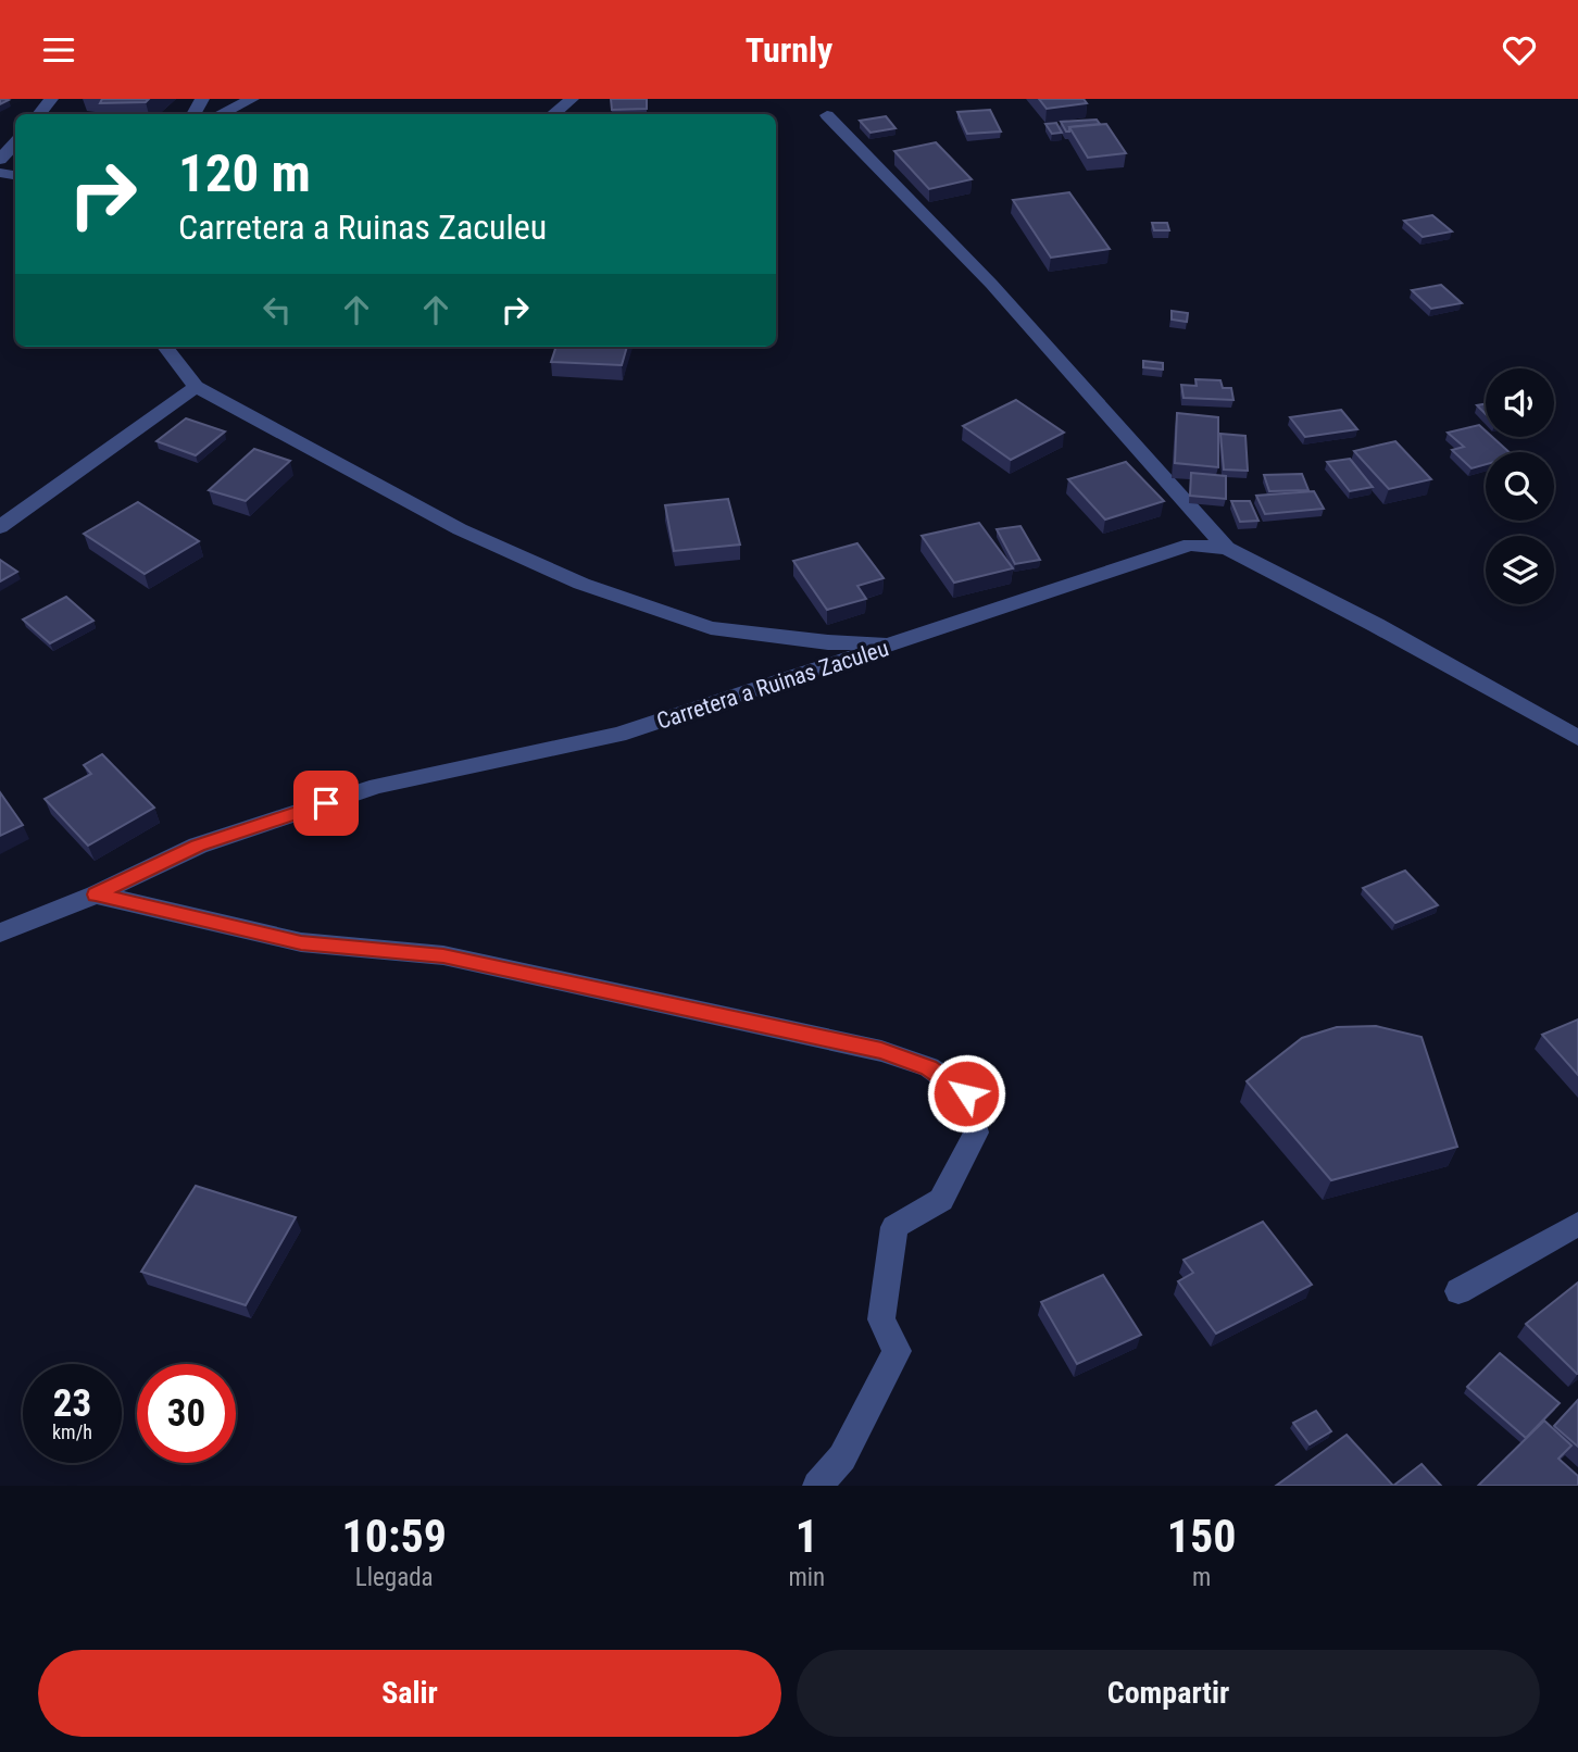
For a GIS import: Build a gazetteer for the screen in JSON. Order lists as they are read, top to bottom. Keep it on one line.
{"streets":{"street":["Carretera a Ruinas Zaculeu"]},"page":{"header":"Turnly","turn":["120 m","Carretera a Ruinas Zaculeu"],"speed":"23 km/h","limit":"30","eta":["10:59","Llegada","1","min","150","m"],"buttons":["Salir","Compartir"]}}
